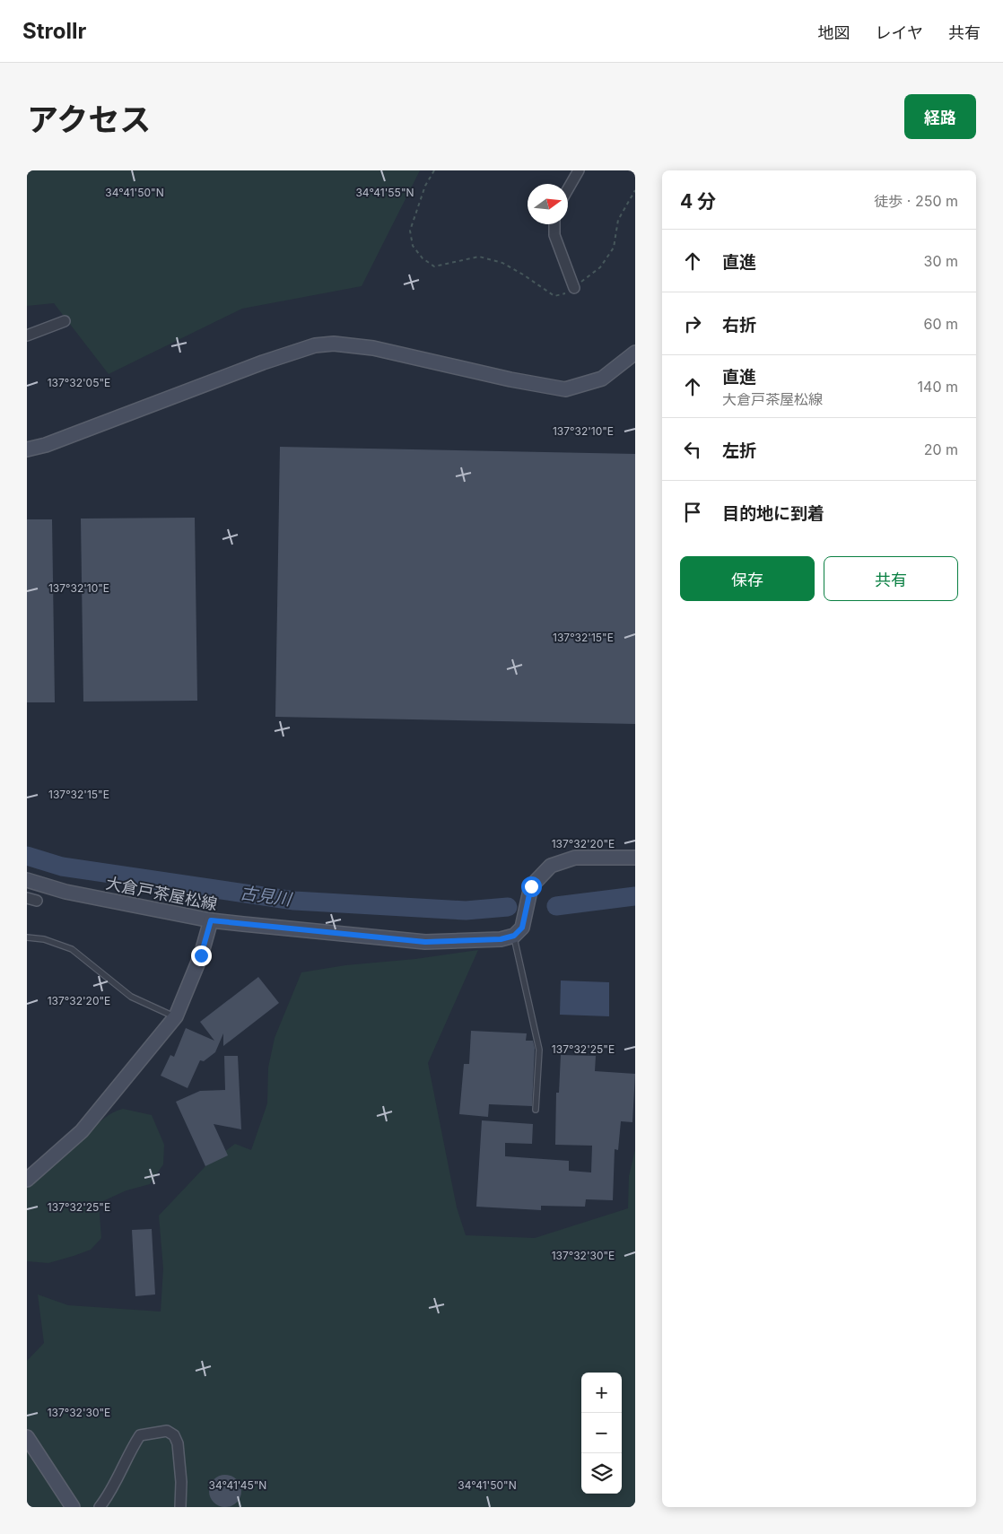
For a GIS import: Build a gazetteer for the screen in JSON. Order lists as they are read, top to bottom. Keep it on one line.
{"streets":{"street":["大倉戸茶屋松線"]},"water":["古見川"],"north":"right","page":{"header":"Strollr","nav":["地図","レイヤ","共有"],"title":"アクセス","buttons":["経路",["保存","共有"]],"heading":["4 分","徒歩 · 250 m"],"list":[["直進","30 m"],["右折","60 m"],["直進","大倉戸茶屋松線","140 m"],["左折","20 m"],"目的地に到着"],"map_buttons":["+","−"]},"coordinates":["34°41'50\"N","34°41'55\"N","137°32'05\"E","137°32'10\"E","137°32'15\"E","137°32'20\"E","137°32'25\"E","137°32'30\"E","34°41'45\"N"]}
